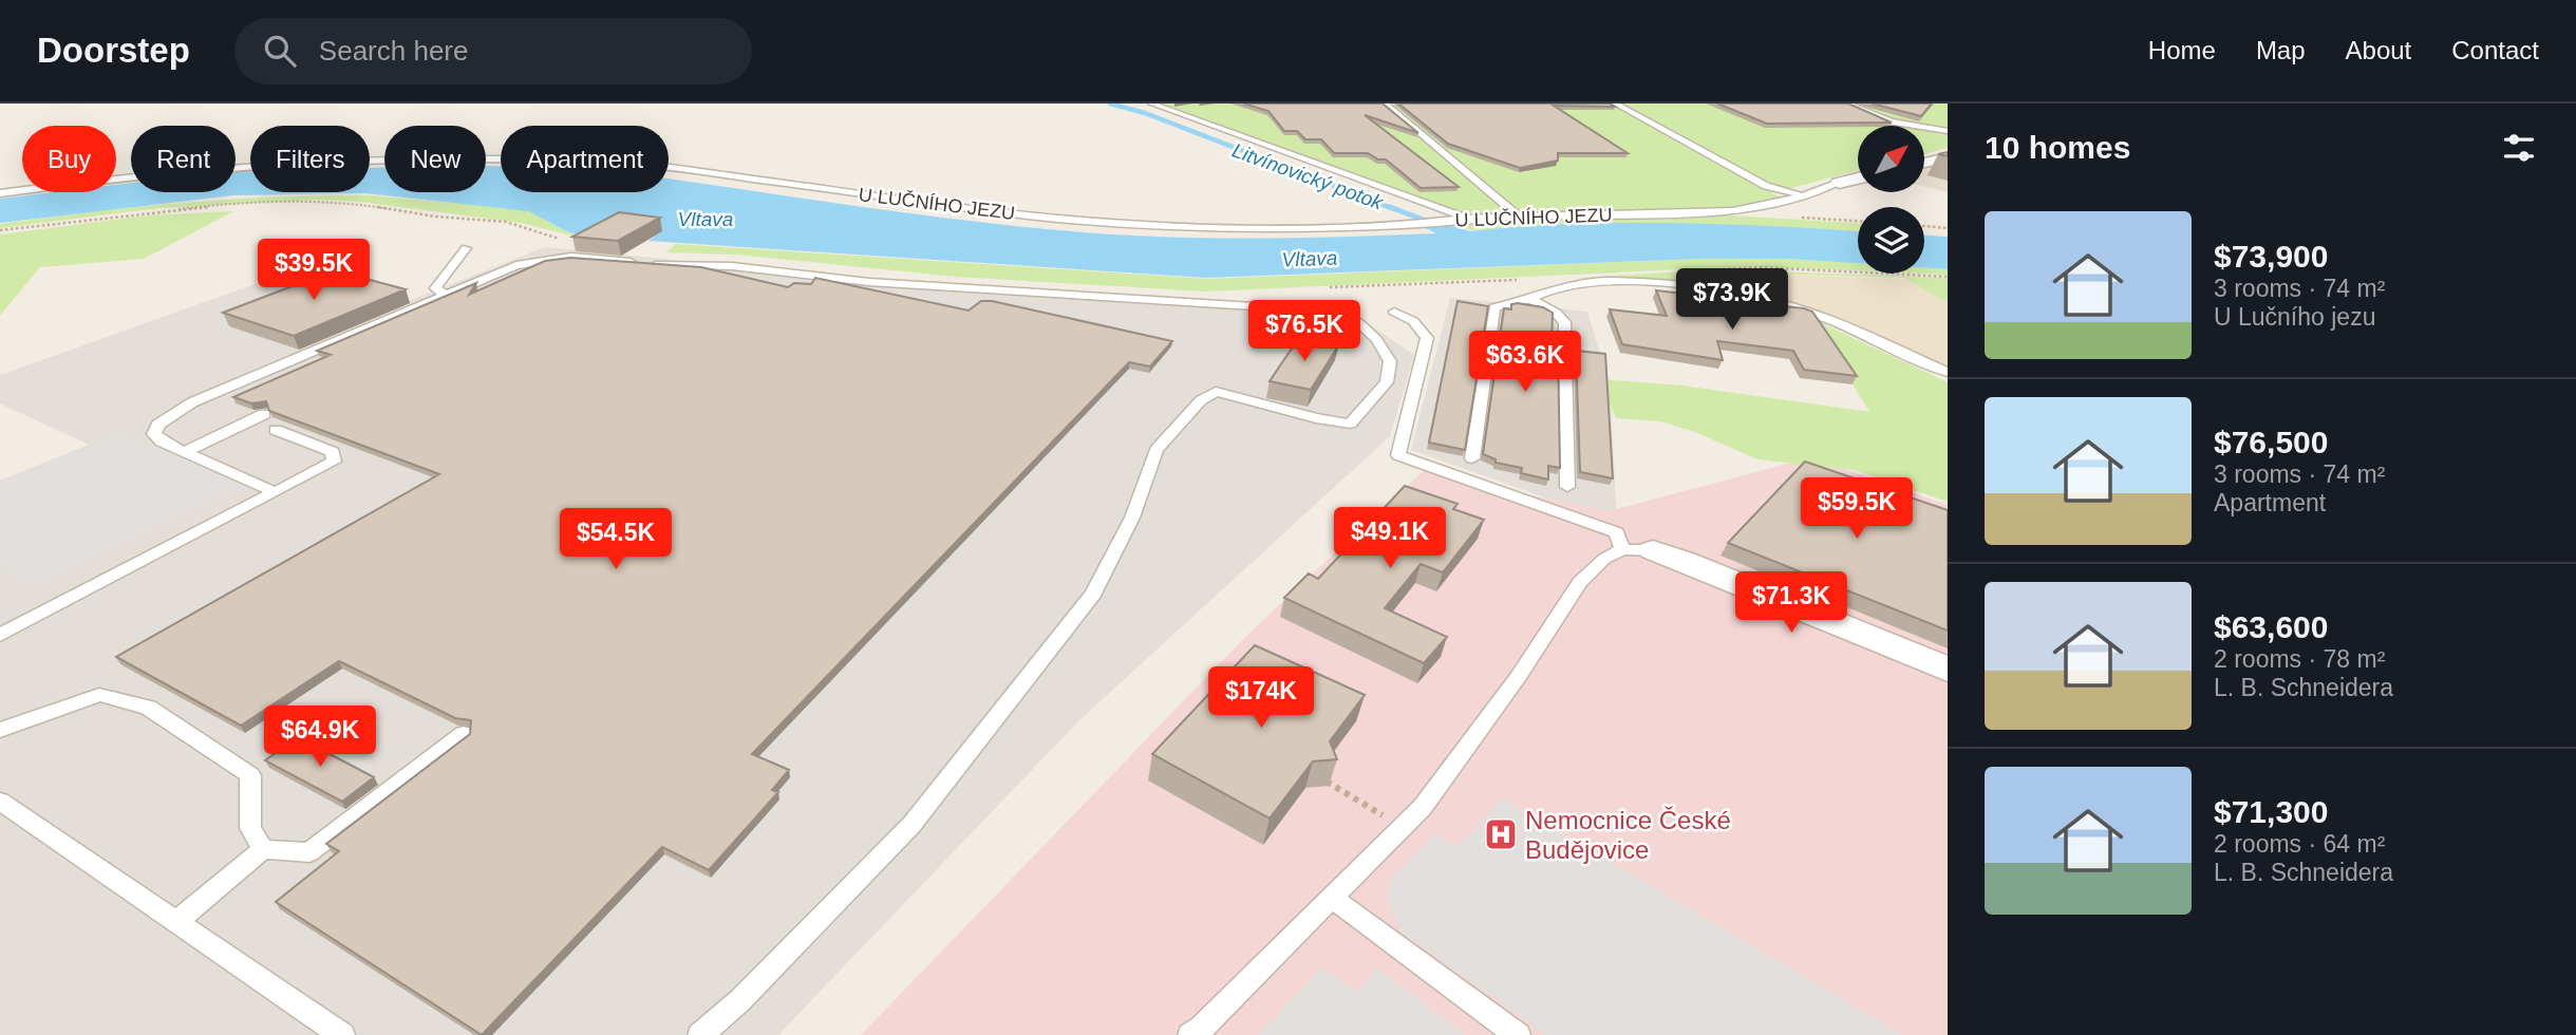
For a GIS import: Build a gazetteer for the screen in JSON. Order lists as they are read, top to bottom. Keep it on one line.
{"streets":{"street":["U LUČNÍHO JEZU"]},"water":["Litvínovický potok","Vltava"],"places":{"hospital":["Nemocnice České Budějovice"]},"north":"top right","page":{"header":"Doorstep","search":"Search here","nav":["Home","Map","About","Contact"],"heading":"10 homes","chip":["Buy","Rent","Filters","New","Apartment"],"list":[{"name":"$73,900","note":"3 rooms · 74 m² · U Lučního jezu"},{"name":"$76,500","note":"3 rooms · 74 m² · Apartment"},{"name":"$63,600","note":"2 rooms · 78 m² · L. B. Schneidera"},{"name":"$71,300","note":"2 rooms · 64 m² · L. B. Schneidera"}],"price":["$39.5K","$73.9K","$76.5K","$63.6K","$59.5K","$49.1K","$54.5K","$71.3K","$174K","$64.9K"]}}
